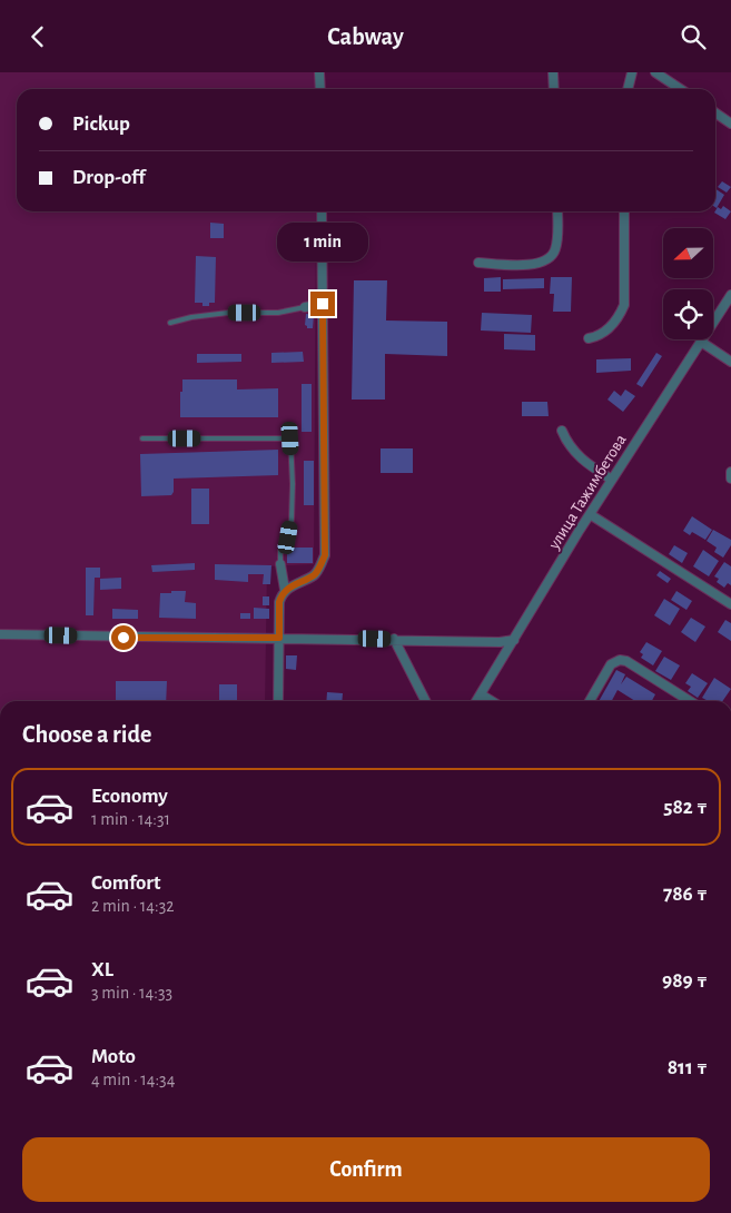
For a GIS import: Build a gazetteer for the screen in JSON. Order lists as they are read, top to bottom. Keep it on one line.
{"streets":{"street":["улица Тажимбетова"]},"north":"left","page":{"header":"Cabway","banner":["Pickup","Drop-off"],"bubble":"1 min","heading":"Choose a ride","list":[{"name":"Economy","note":"1 min · 14:31","value":"582 ₸"},{"name":"Comfort","note":"2 min · 14:32","value":"786 ₸"},{"name":"XL","note":"3 min · 14:33","value":"989 ₸"},{"name":"Moto","note":"4 min · 14:34","value":"811 ₸"}],"buttons":"Confirm"}}
